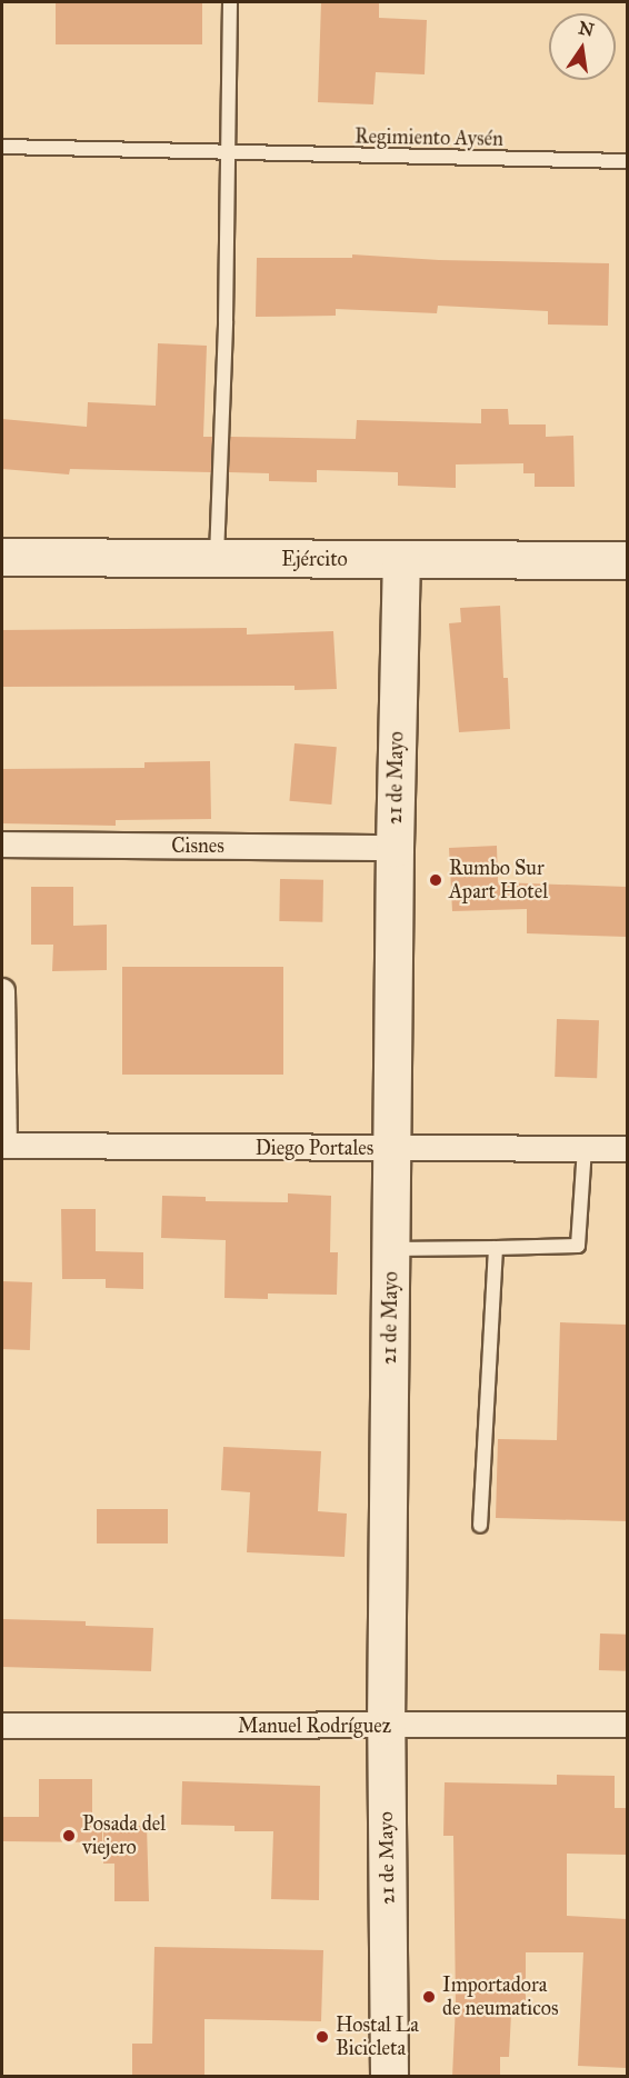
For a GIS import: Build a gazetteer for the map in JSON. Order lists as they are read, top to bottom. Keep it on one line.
{"streets":{"street":["Ejército","21 de Mayo","Cisnes","Diego Portales","Manuel Rodríguez"],"lane":["Regimiento Aysén"]},"crossings":[["Ejército","21 de Mayo"],["21 de Mayo","Cisnes"],["21 de Mayo","Diego Portales"],["21 de Mayo","Manuel Rodríguez"]],"places":["Rumbo Sur Apart Hotel","Posada del viejero","Importadora de neumaticos","Hostal La Bicicleta"],"north":"top"}
